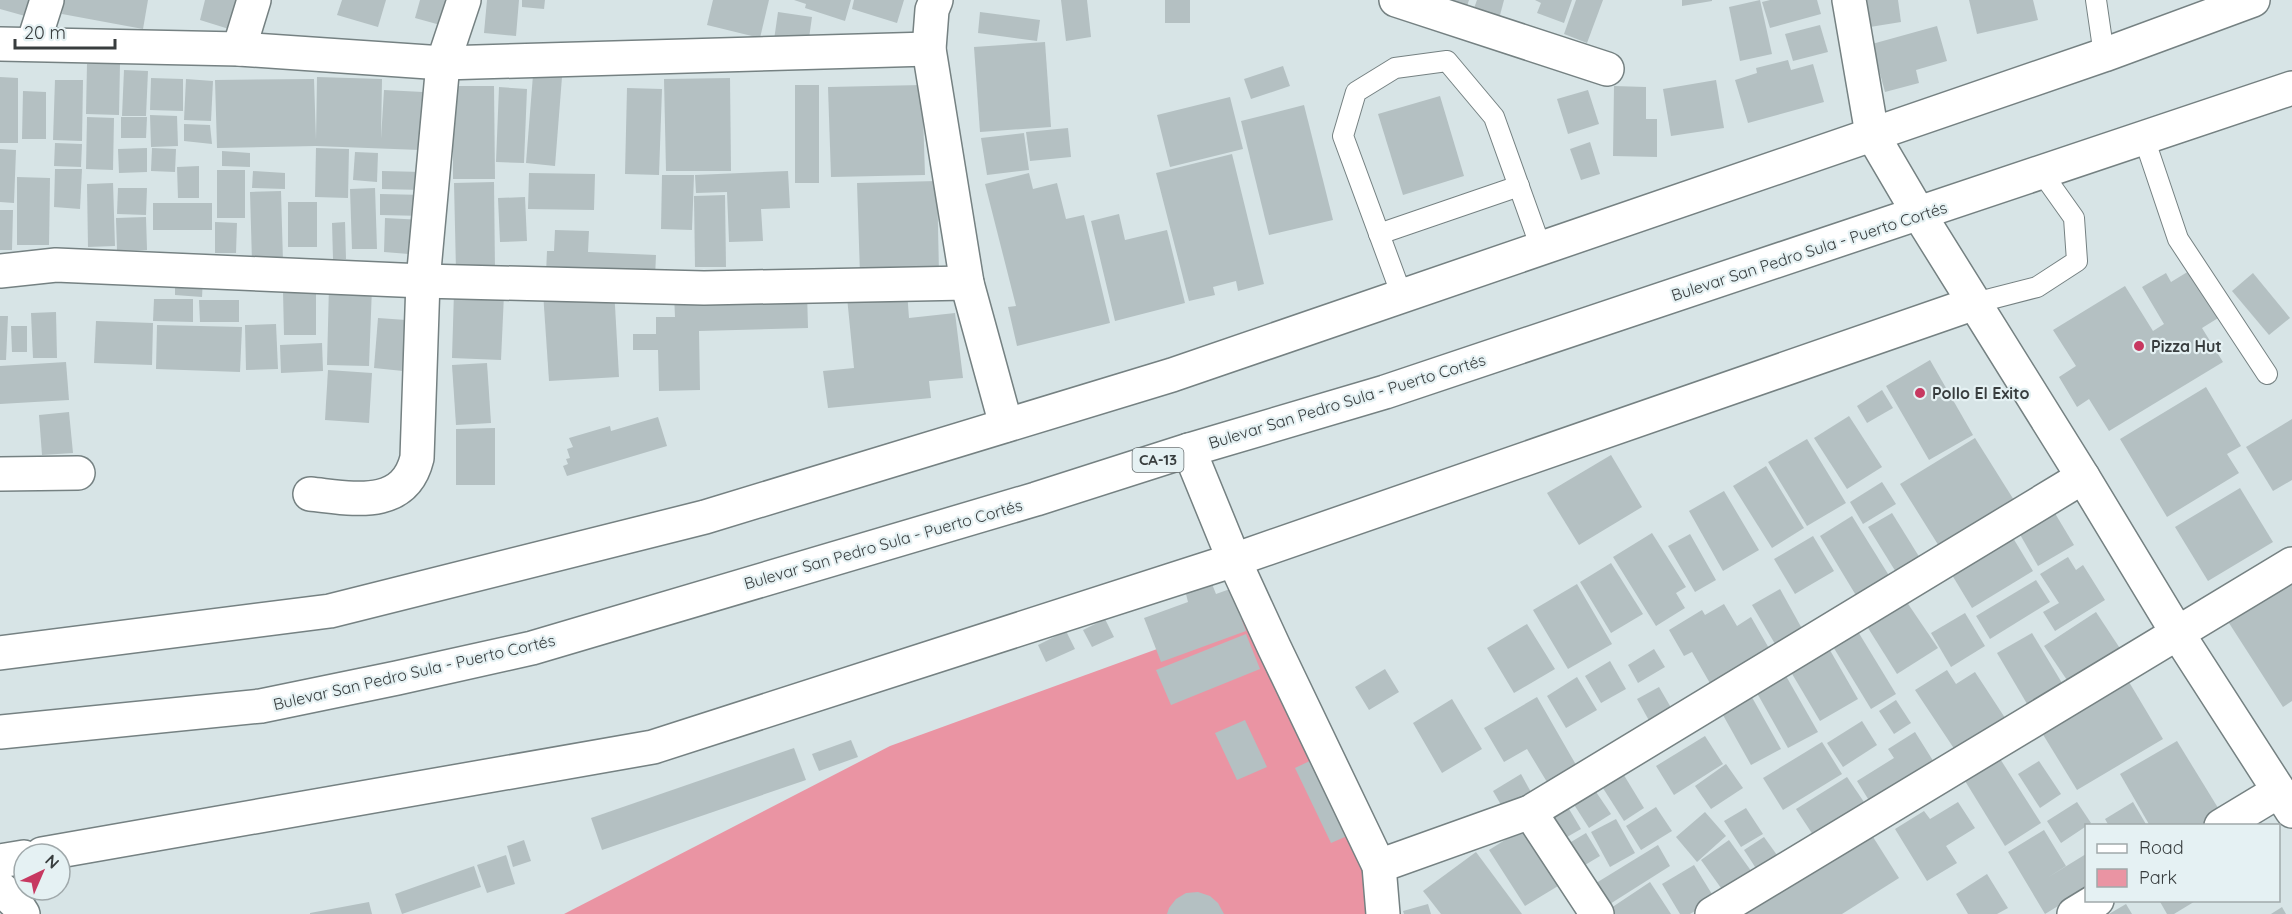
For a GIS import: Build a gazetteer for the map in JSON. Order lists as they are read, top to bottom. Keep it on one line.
{"streets":{"main road":["Bulevar San Pedro Sula - Puerto Cortés","CA-13"]},"places":["Pizza Hut","Pollo El Exito"],"legend":["Road","Park"],"scale_bar":"20 m","north":"top right"}
